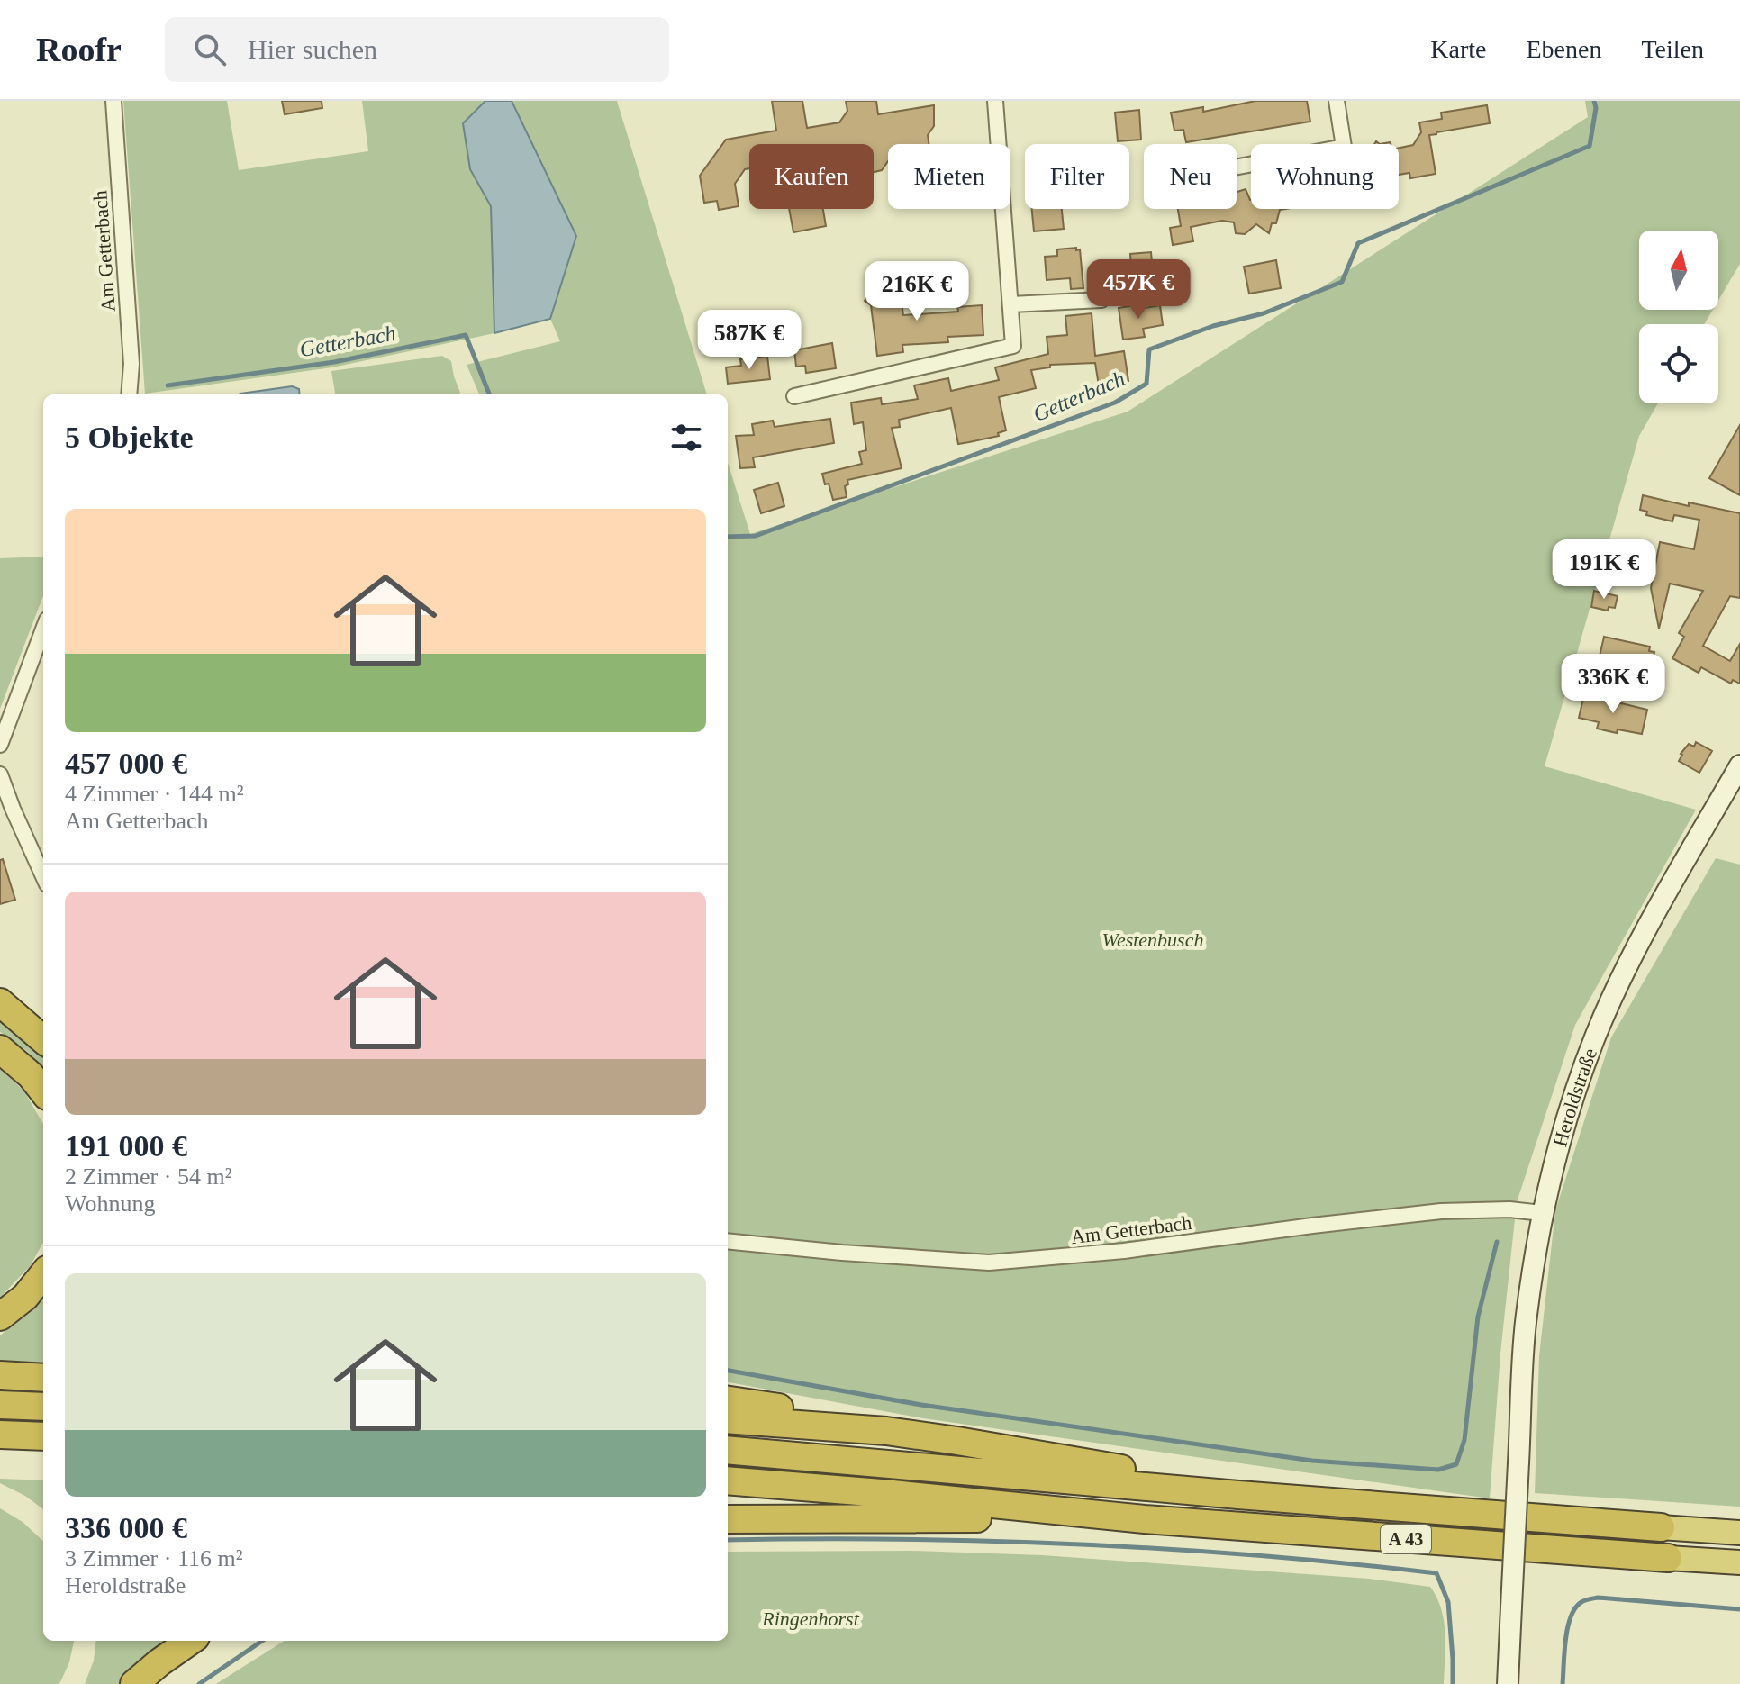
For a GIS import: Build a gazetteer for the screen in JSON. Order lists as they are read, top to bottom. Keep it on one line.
{"streets":{"highway":["A 43"],"main road":["Heroldstraße"],"street":["Am Getterbach"]},"crossings":[["Am Getterbach","Heroldstraße"]],"water":["Getterbach"],"parks":["Westenbusch","Ringenhorst"],"north":"top","page":{"header":"Roofr","search":"Hier suchen","nav":["Karte","Ebenen","Teilen"],"chip":["Kaufen","Mieten","Filter","Neu","Wohnung"],"price":["457K €","216K €","587K €","191K €","336K €"],"heading":"5 Objekte","list":[{"name":"457 000 €","note":"4 Zimmer · 144 m² · Am Getterbach"},{"name":"191 000 €","note":"2 Zimmer · 54 m² · Wohnung"},{"name":"336 000 €","note":"3 Zimmer · 116 m² · Heroldstraße"}]}}
